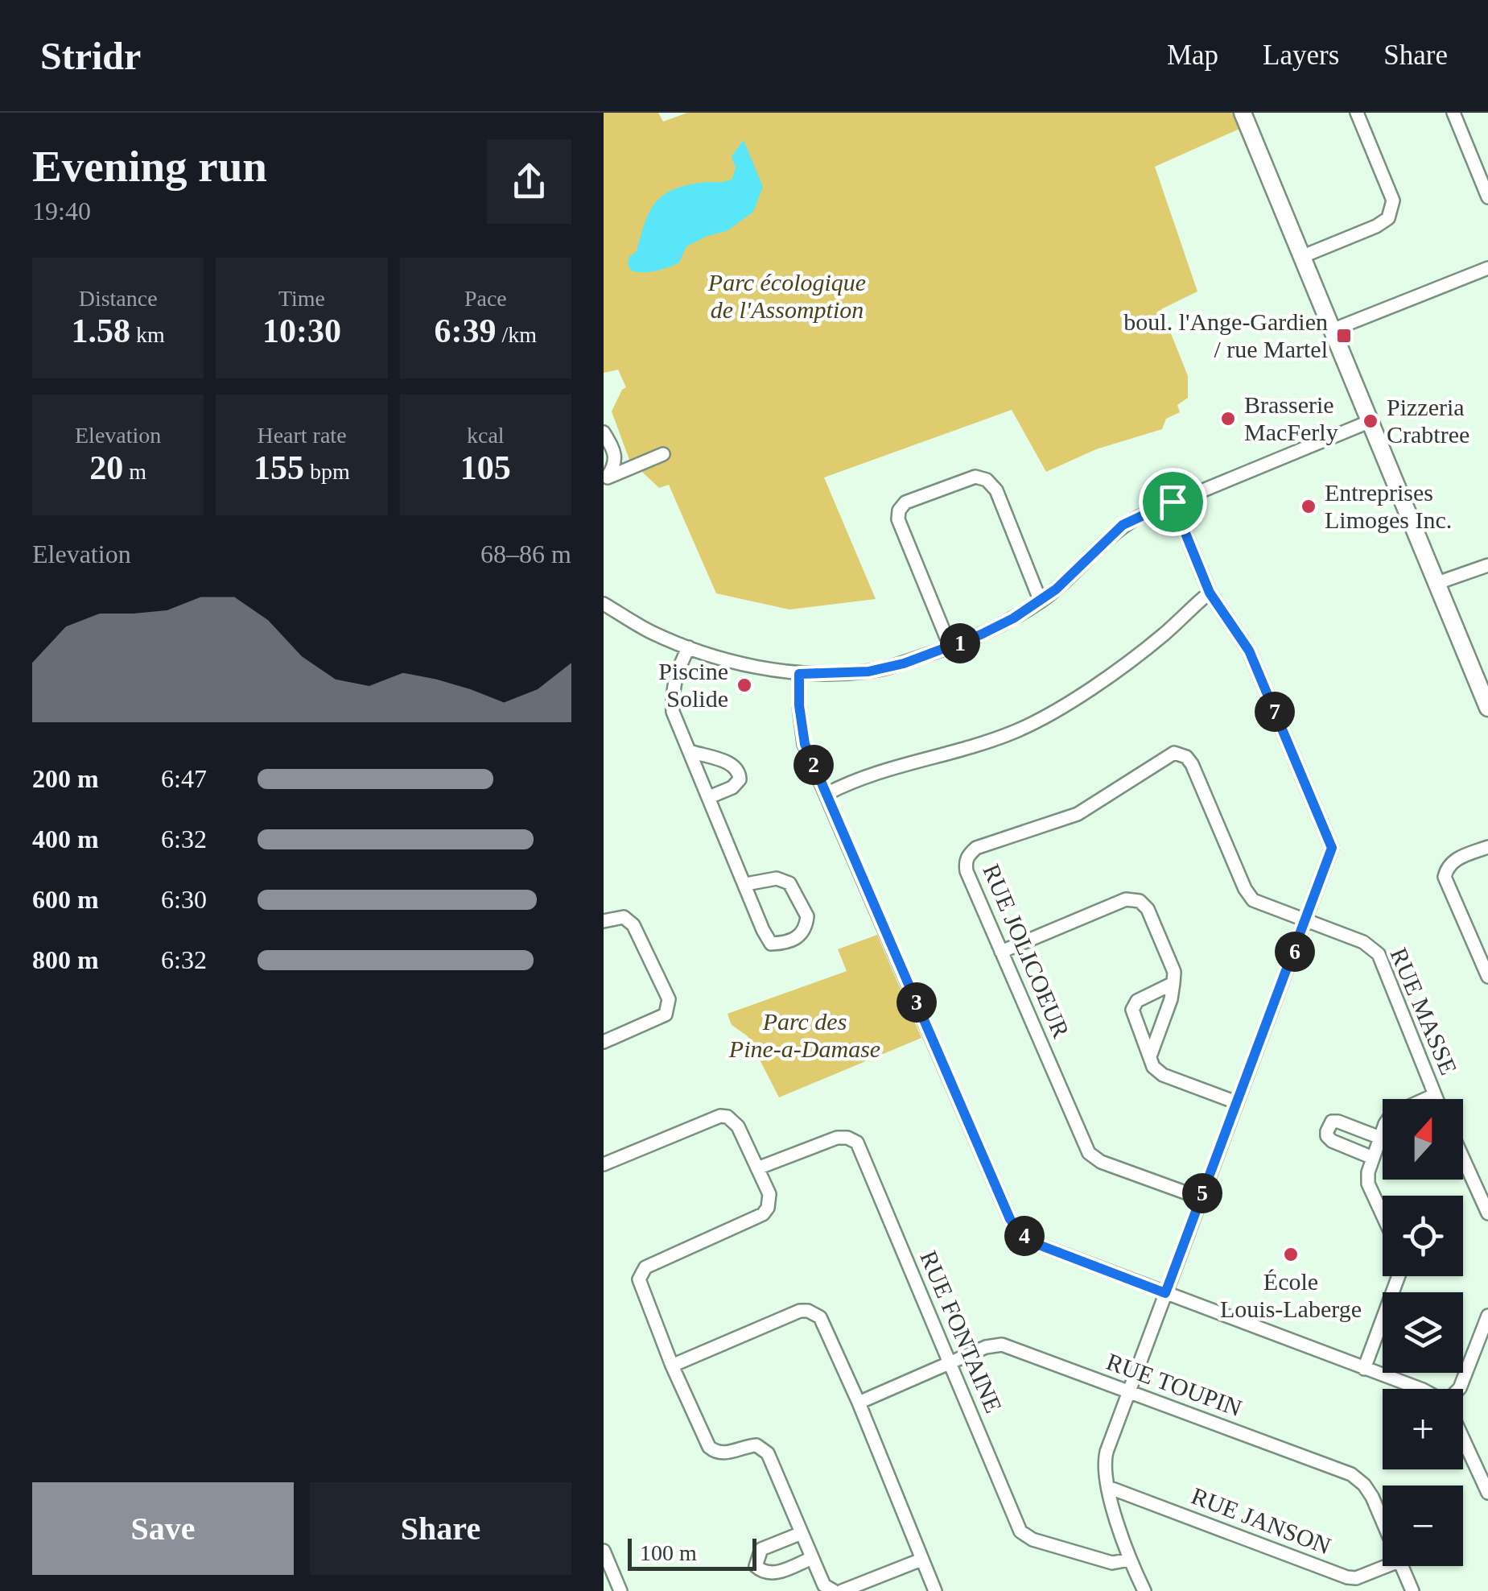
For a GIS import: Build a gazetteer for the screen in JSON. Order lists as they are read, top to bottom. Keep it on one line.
{"streets":{"street":["RUE JOLICOEUR","RUE MASSE","RUE FONTAINE","RUE TOUPIN","RUE JANSON"]},"crossings":[["RUE JOLICOEUR","RUE MASSE"],["RUE FONTAINE","RUE TOUPIN"]],"parks":["Parc écologique de l'Assomption","Parc des Pine-a-Damase"],"places":{"transit":["boul. l'Ange-Gardien / rue Martel"],"other":["Brasserie MacFerly","Pizzeria Crabtree","Entreprises Limoges Inc.","Piscine Solide","École Louis-Laberge"]},"scale_bar":"100 m","north":"top","page":{"header":"Stridr","nav":["Map","Layers","Share"],"heading":["Evening run","19:40"],"stats":[["Distance","1.58 km"],["Time","10:30"],["Pace","6:39 /km"],["Elevation","20 m"],["Heart rate","155 bpm"],["kcal","105"]],"chart":["Elevation","68–86 m"],"pins":["1","7","2","6","3","5","4"],"list":[{"name":"200 m","note":"6:47"},{"name":"400 m","note":"6:32"},{"name":"600 m","note":"6:30"},{"name":"800 m","note":"6:32"}],"map_buttons":["+","−"],"buttons":["Save","Share"],"scale":"100 m"}}
